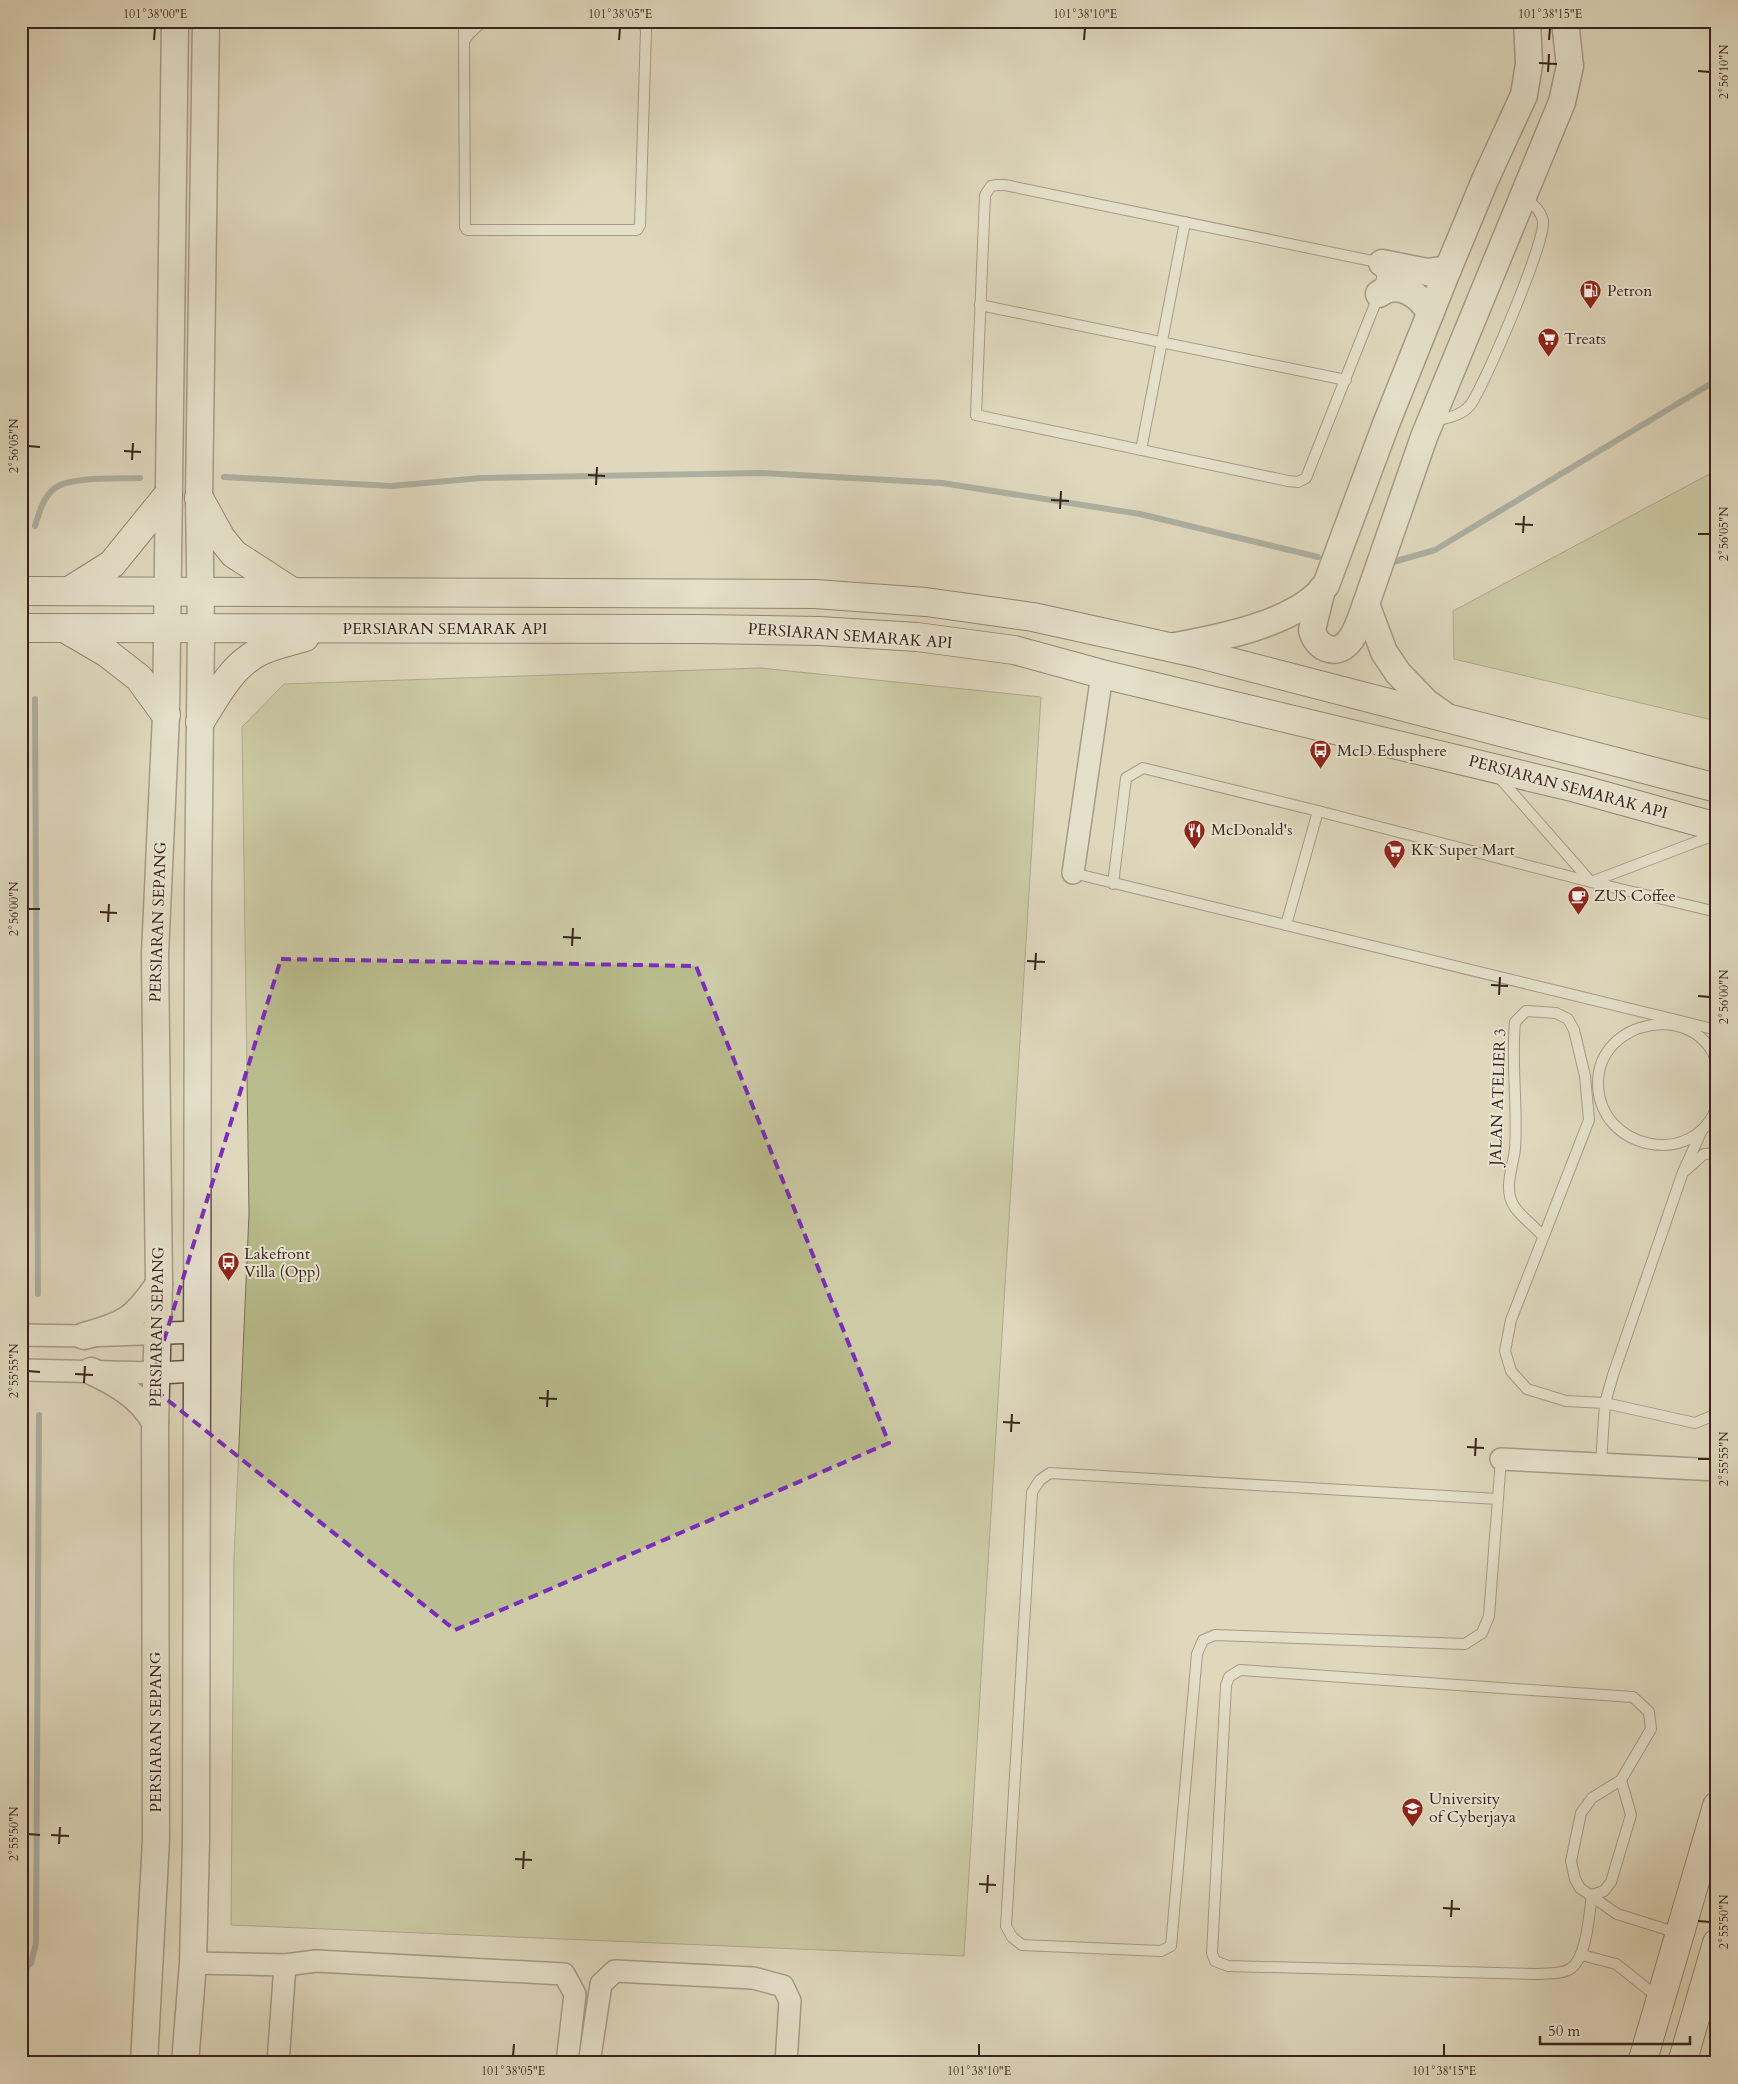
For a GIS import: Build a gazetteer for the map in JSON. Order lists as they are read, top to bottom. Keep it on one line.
{"streets":{"main road":["PERSIARAN SEMARAK API"],"street":["PERSIARAN SEPANG"],"lane":["JALAN ATELIER 3"]},"crossings":[["PERSIARAN SEMARAK API","PERSIARAN SEPANG"]],"places":{"fuel station":["Petron"],"supermarket":["Treats","KK Super Mart"],"bus stop":["McD Edusphere","Lakefront Villa (Opp)"],"restaurant":["McDonald's"],"cafe":["ZUS Coffee"],"school or university":["University of Cyberjaya"]},"scale_bar":"50 m","coordinates":["101°38'00\"E","101°38'05\"E","101°38'10\"E","101°38'15\"E","2°56'10\"N","2°56'05\"N","2°56'00\"N","2°55'55\"N","2°55'50\"N"]}
